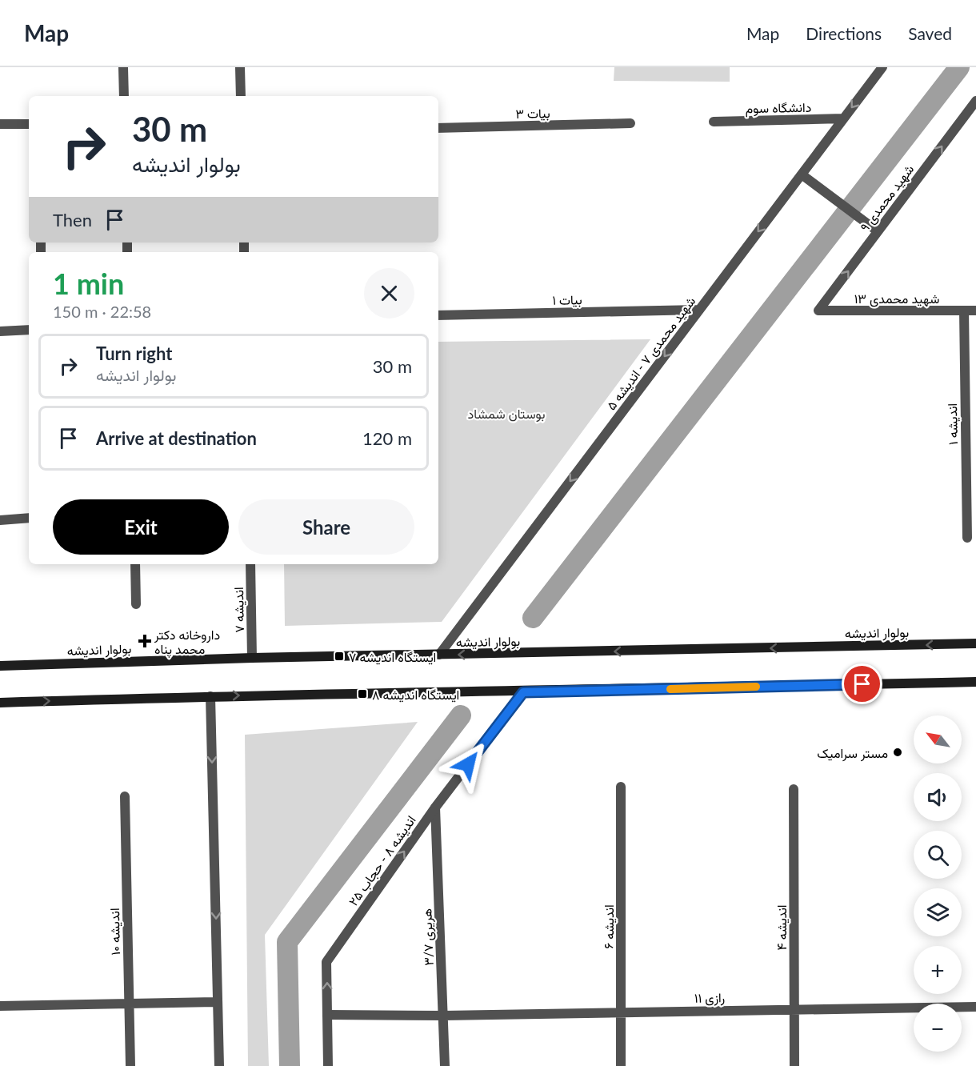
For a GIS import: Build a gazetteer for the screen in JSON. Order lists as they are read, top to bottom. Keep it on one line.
{"streets":{"main road":["بولوار اندیشه"],"street":["دانشگاه سوم","بیات ۳","شهید محمدی ۹","شهید محمدی ۱۳","بیات ۱","شهید محمدی ۷ - اندیشه ۵","اندیشه ۱","اندیشه ۷","اندیشه ۸ - حجاب ۲۵","اندیشه ۶","اندیشه ۴","اندیشه ۱۰","هریری ۳/۷","رازی ۱۱"]},"crossings":[["دانشگاه سوم","شهید محمدی ۷ - اندیشه ۵"],["شهید محمدی ۹","شهید محمدی ۱۳"],["شهید محمدی ۱۳","اندیشه ۱"],["بیات ۱","شهید محمدی ۷ - اندیشه ۵"],["شهید محمدی ۷ - اندیشه ۵","بولوار اندیشه"],["اندیشه ۷","بولوار اندیشه"],["اندیشه ۸ - حجاب ۲۵","هریری ۳/۷"],["اندیشه ۸ - حجاب ۲۵","رازی ۱۱"],["اندیشه ۶","رازی ۱۱"],["اندیشه ۴","رازی ۱۱"],["هریری ۳/۷","رازی ۱۱"]],"one_way":["شهید محمدی ۹","شهید محمدی ۷ - اندیشه ۵","اندیشه ۸ - حجاب ۲۵"],"parks":["بوستان شمشاد"],"places":{"health":["داروخانه دکتر محمد پناه"],"transit":["ایستگاه اندیشه ۷","ایستگاه اندیشه ۸"],"other":["مستر سرامیک"]},"north":"top left","page":{"header":"Map","nav":["Map","Directions","Saved"],"turn":["30 m","بولوار اندیشه"],"then":"Then","heading":["1 min","150 m · 22:58"],"list":[{"name":"Turn right","note":"بولوار اندیشه","value":"30 m"},{"name":"Arrive at destination","value":"120 m"}],"buttons":["Exit","Share"],"map_buttons":["+","−"]}}
